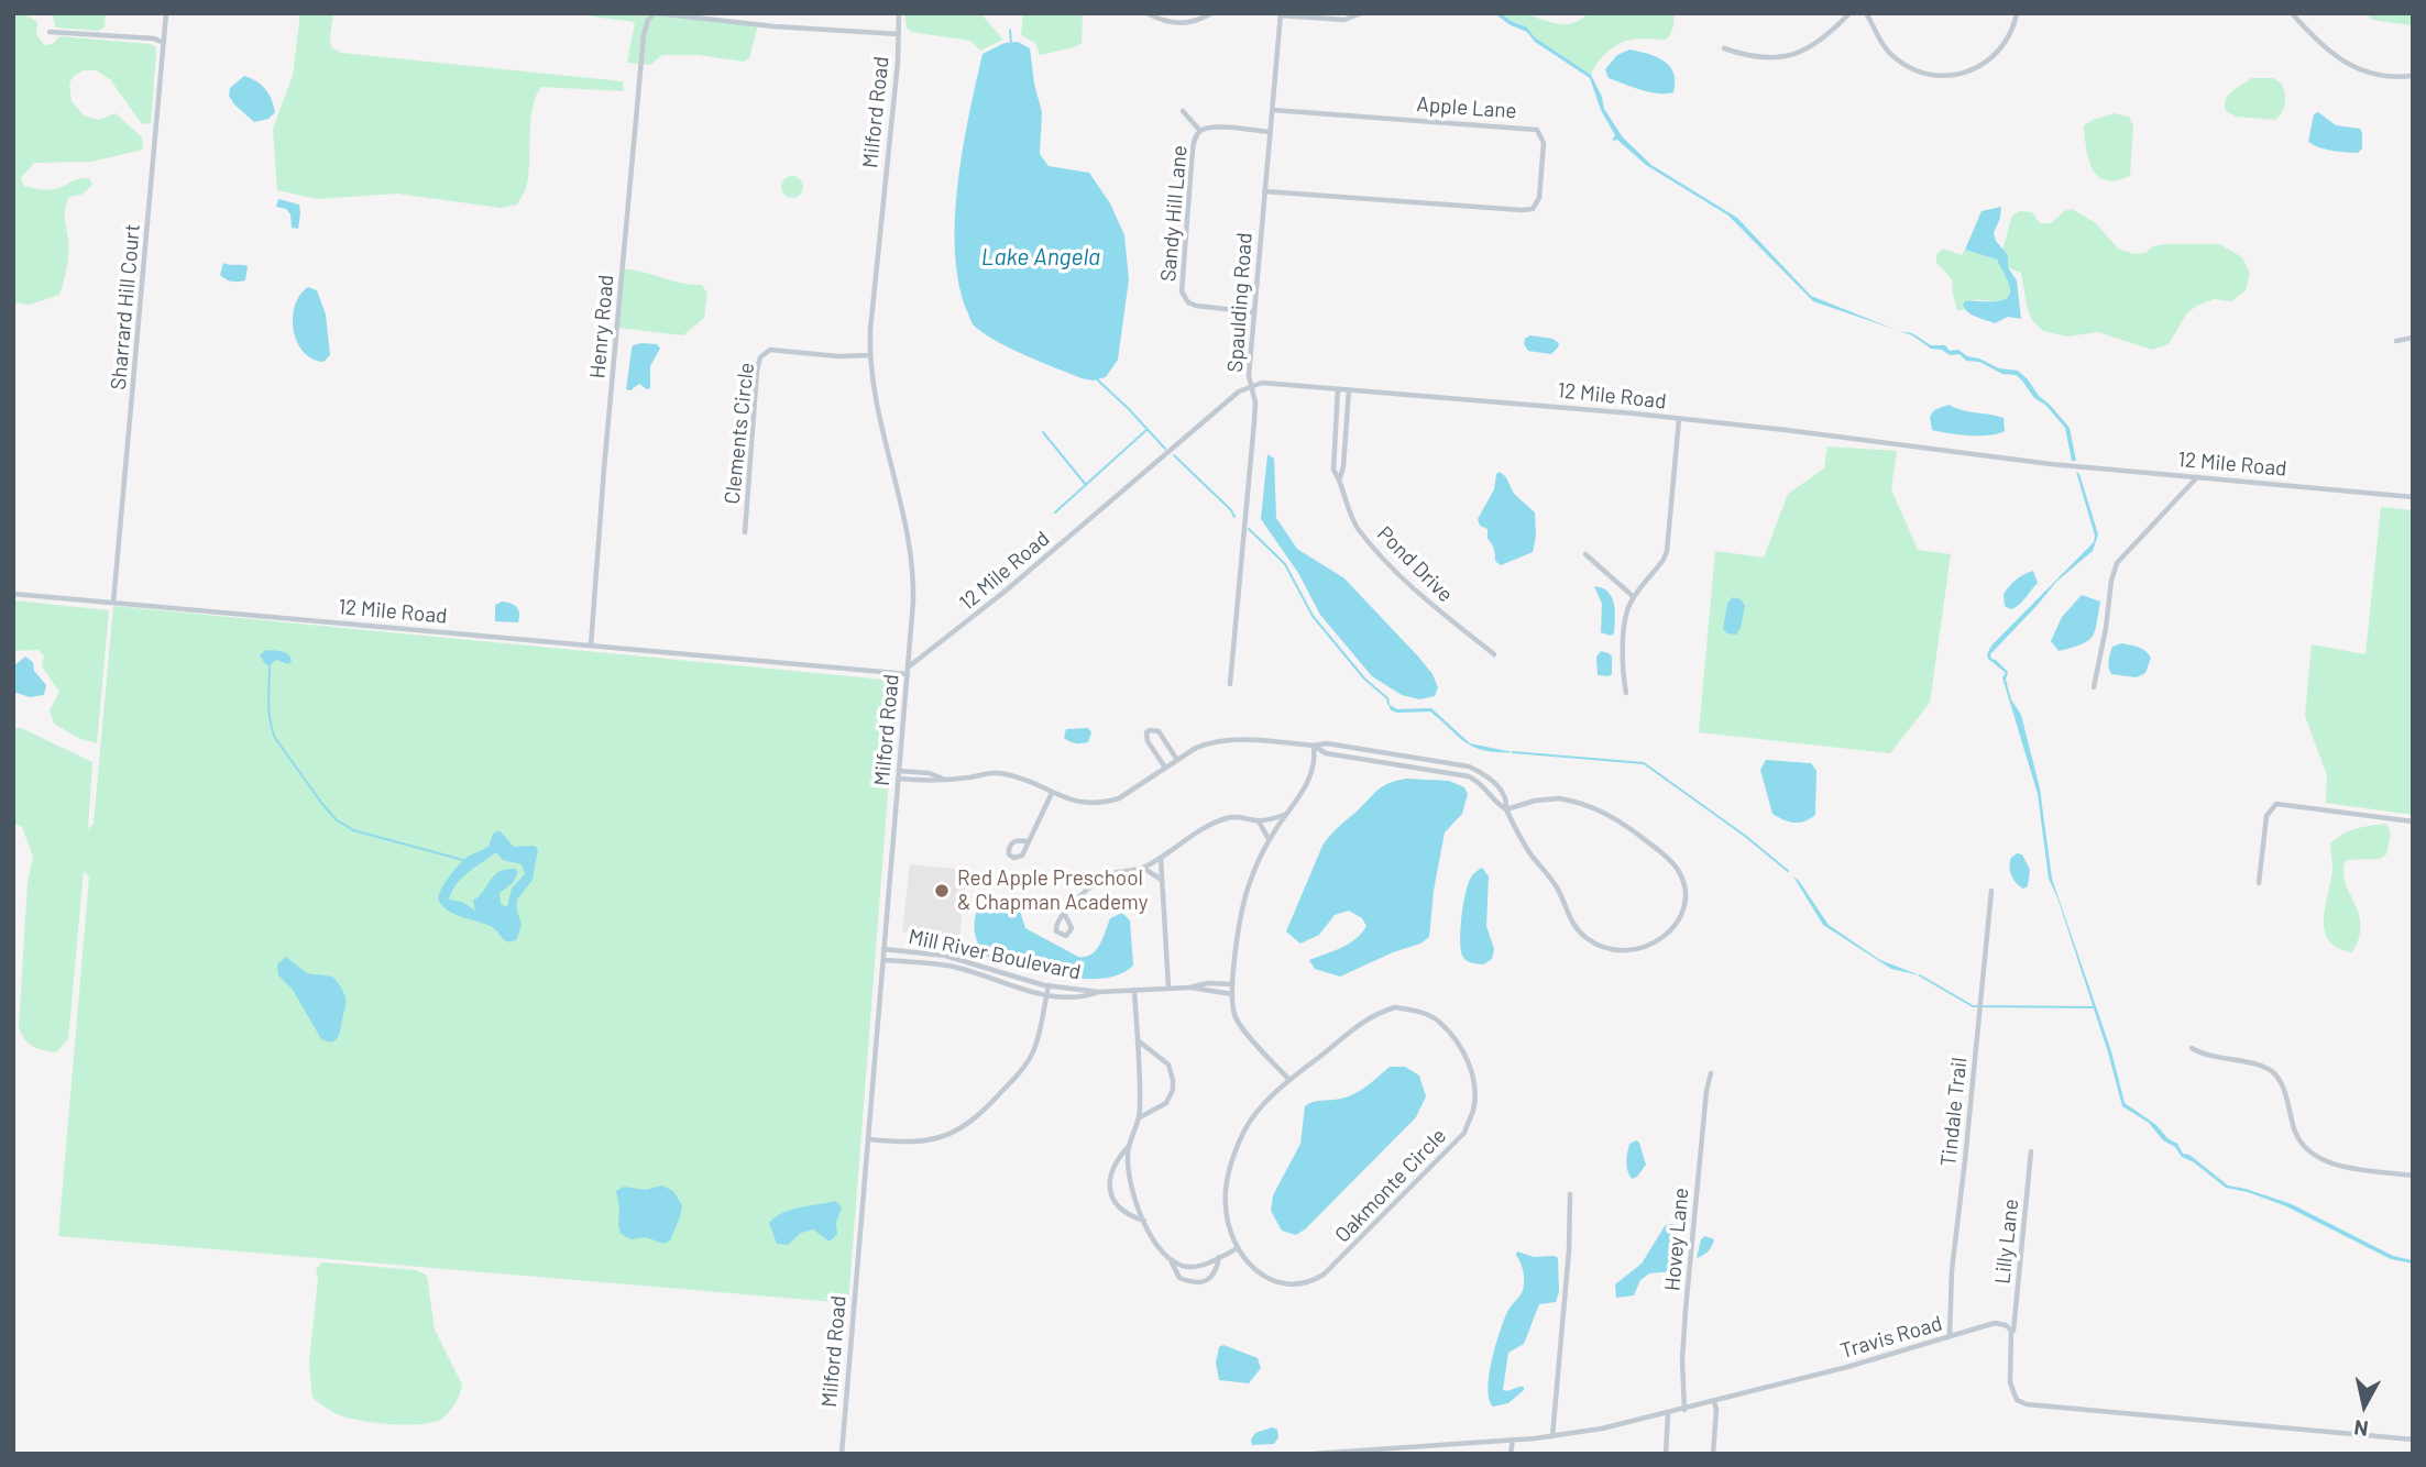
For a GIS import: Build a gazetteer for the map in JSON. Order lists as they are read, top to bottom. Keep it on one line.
{"streets":{"street":["Apple Lane","Milford Road","Sandy Hill Lane","Spaulding Road","Sharrard Hill Court","Henry Road","12 Mile Road","Clements Circle","Pond Drive","Mill River Boulevard","Tindale Trail","Oakmonte Circle","Hovey Lane","Lilly Lane","Travis Road"]},"crossings":[["Apple Lane","Spaulding Road"],["Milford Road","12 Mile Road"],["Milford Road","Clements Circle"],["Milford Road","Mill River Boulevard"],["Sandy Hill Lane","Spaulding Road"],["Spaulding Road","12 Mile Road"],["Sharrard Hill Court","12 Mile Road"],["Henry Road","12 Mile Road"],["12 Mile Road","Pond Drive"],["Tindale Trail","Travis Road"],["Hovey Lane","Travis Road"],["Lilly Lane","Travis Road"]],"water":["Lake Angela"],"places":["Red Apple Preschool & Chapman Academy"],"north":"bottom"}
